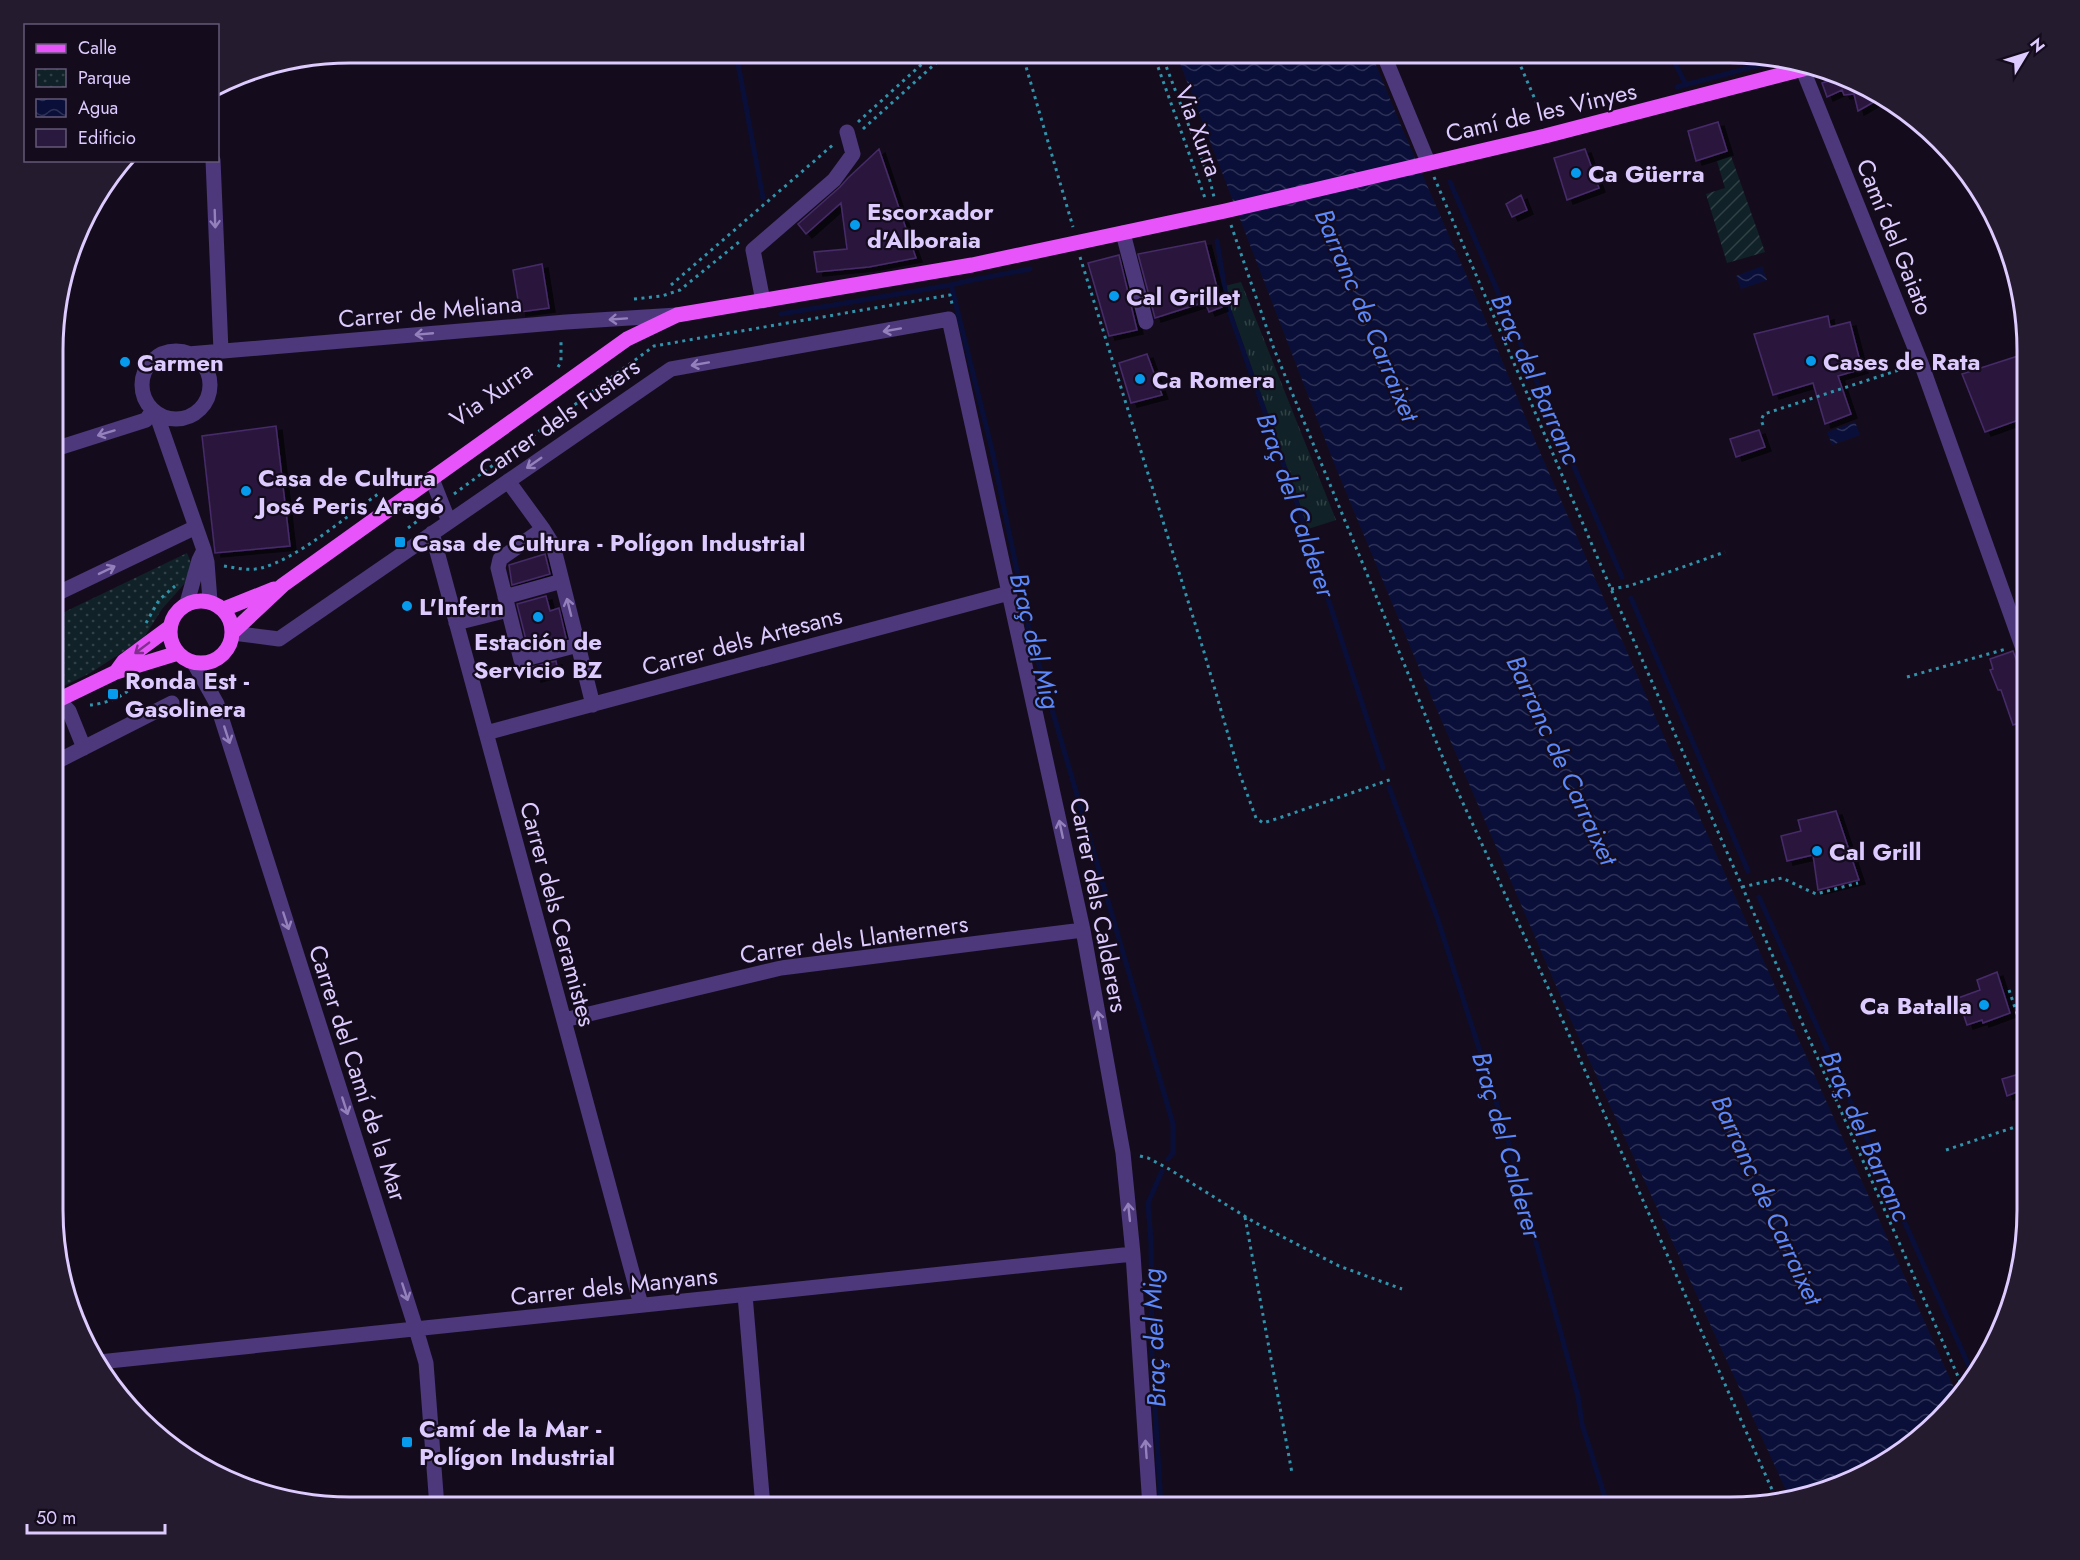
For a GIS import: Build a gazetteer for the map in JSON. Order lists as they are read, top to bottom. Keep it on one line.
{"streets":{"main road":["Camí de les Vinyes"],"street":["Camí del Gaiato","Carrer de Meliana","Carrer dels Fusters","Carrer dels Artesans","Carrer dels Calderers","Carrer dels Ceramistes","Carrer dels Llanterners","Carrer del Camí de la Mar","Carrer dels Manyans"],"path":["Via Xurra"]},"crossings":[["Camí de les Vinyes","Via Xurra"],["Camí de les Vinyes","Carrer de Meliana"],["Via Xurra","Carrer de Meliana"],["Carrer dels Fusters","Carrer dels Calderers"],["Carrer dels Fusters","Carrer dels Ceramistes"],["Carrer dels Fusters","Carrer del Camí de la Mar"],["Carrer dels Artesans","Carrer dels Calderers"],["Carrer dels Artesans","Carrer dels Ceramistes"],["Carrer dels Calderers","Carrer dels Llanterners"],["Carrer dels Calderers","Carrer dels Manyans"],["Carrer dels Ceramistes","Carrer dels Llanterners"],["Carrer dels Ceramistes","Carrer dels Manyans"],["Carrer del Camí de la Mar","Carrer dels Manyans"]],"one_way":["Carrer de Meliana","Carrer dels Fusters","Carrer dels Calderers","Carrer del Camí de la Mar"],"water":["Barranc de Carraixet","Braç del Barranc","Braç del Calderer","Braç del Mig"],"places":{"other":["Ca Güerra","Escorxador d'Alboraia","Cal Grillet","Cases de Rata","Carmen","Ca Romera","Casa de Cultura José Peris Aragó","L'Infern","Estación de Servicio BZ","Cal Grill","Ca Batalla"],"transit":["Casa de Cultura - Polígon Industrial","Ronda Est - Gasolinera","Camí de la Mar - Polígon Industrial"]},"legend":["Calle","Parque","Agua","Edificio"],"scale_bar":"50 m","north":"top right"}
